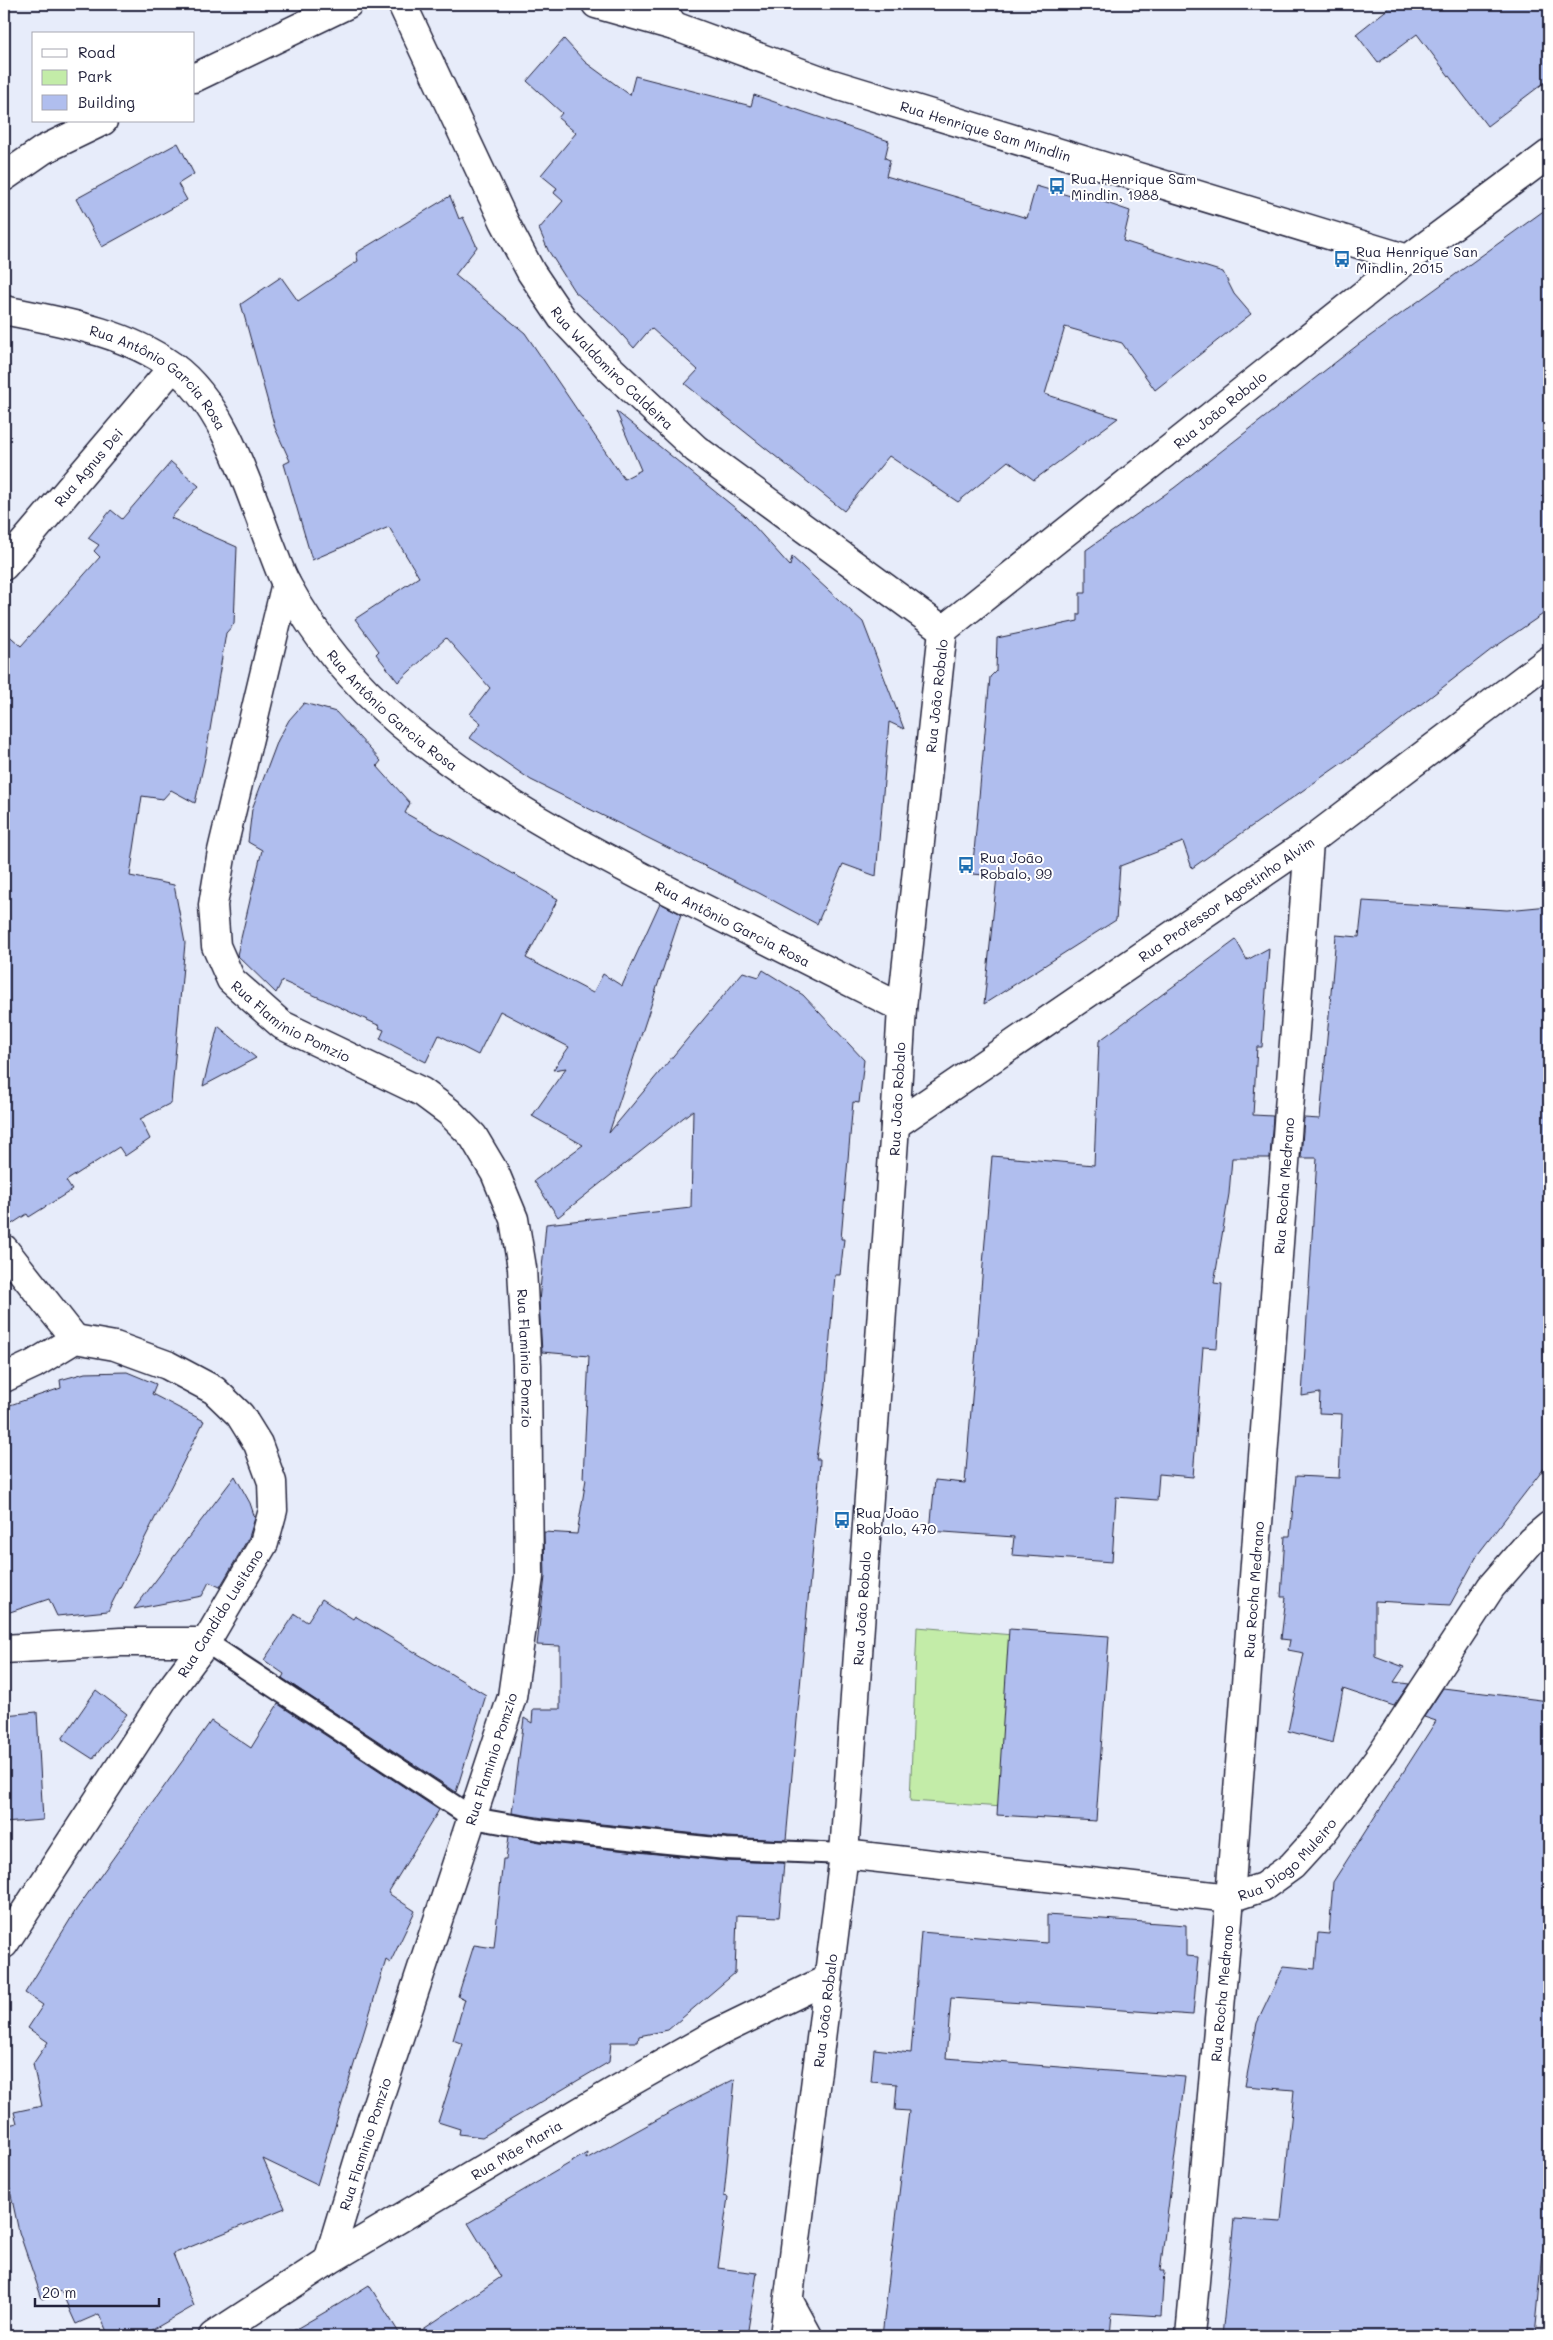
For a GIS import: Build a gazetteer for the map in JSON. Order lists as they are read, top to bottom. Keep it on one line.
{"streets":{"street":["Rua Henrique Sam Mindlin","Rua Waldomiro Caldeira","Rua Antônio Garcia Rosa","Rua João Robalo","Rua Agnus Dei","Rua Professor Agostinho Alvim","Rua Flaminio Pomzio","Rua Rocha Medrano","Rua Candido Lusitano","Rua Diogo Muleiro","Rua Mãe Maria"]},"crossings":[["Rua Henrique Sam Mindlin","Rua João Robalo"],["Rua Waldomiro Caldeira","Rua João Robalo"],["Rua Antônio Garcia Rosa","Rua João Robalo"],["Rua Antônio Garcia Rosa","Rua Agnus Dei"],["Rua Antônio Garcia Rosa","Rua Flaminio Pomzio"],["Rua João Robalo","Rua Professor Agostinho Alvim"],["Rua João Robalo","Rua Diogo Muleiro"],["Rua João Robalo","Rua Mãe Maria"],["Rua Professor Agostinho Alvim","Rua Rocha Medrano"],["Rua Flaminio Pomzio","Rua Mãe Maria"],["Rua Rocha Medrano","Rua Diogo Muleiro"]],"places":{"bus stop":["Rua Henrique Sam Mindlin, 1988","Rua Henrique San Mindlin, 2015","Rua João Robalo, 99","Rua João Robalo, 470"]},"legend":["Road","Park","Building"],"scale_bar":"20 m"}
